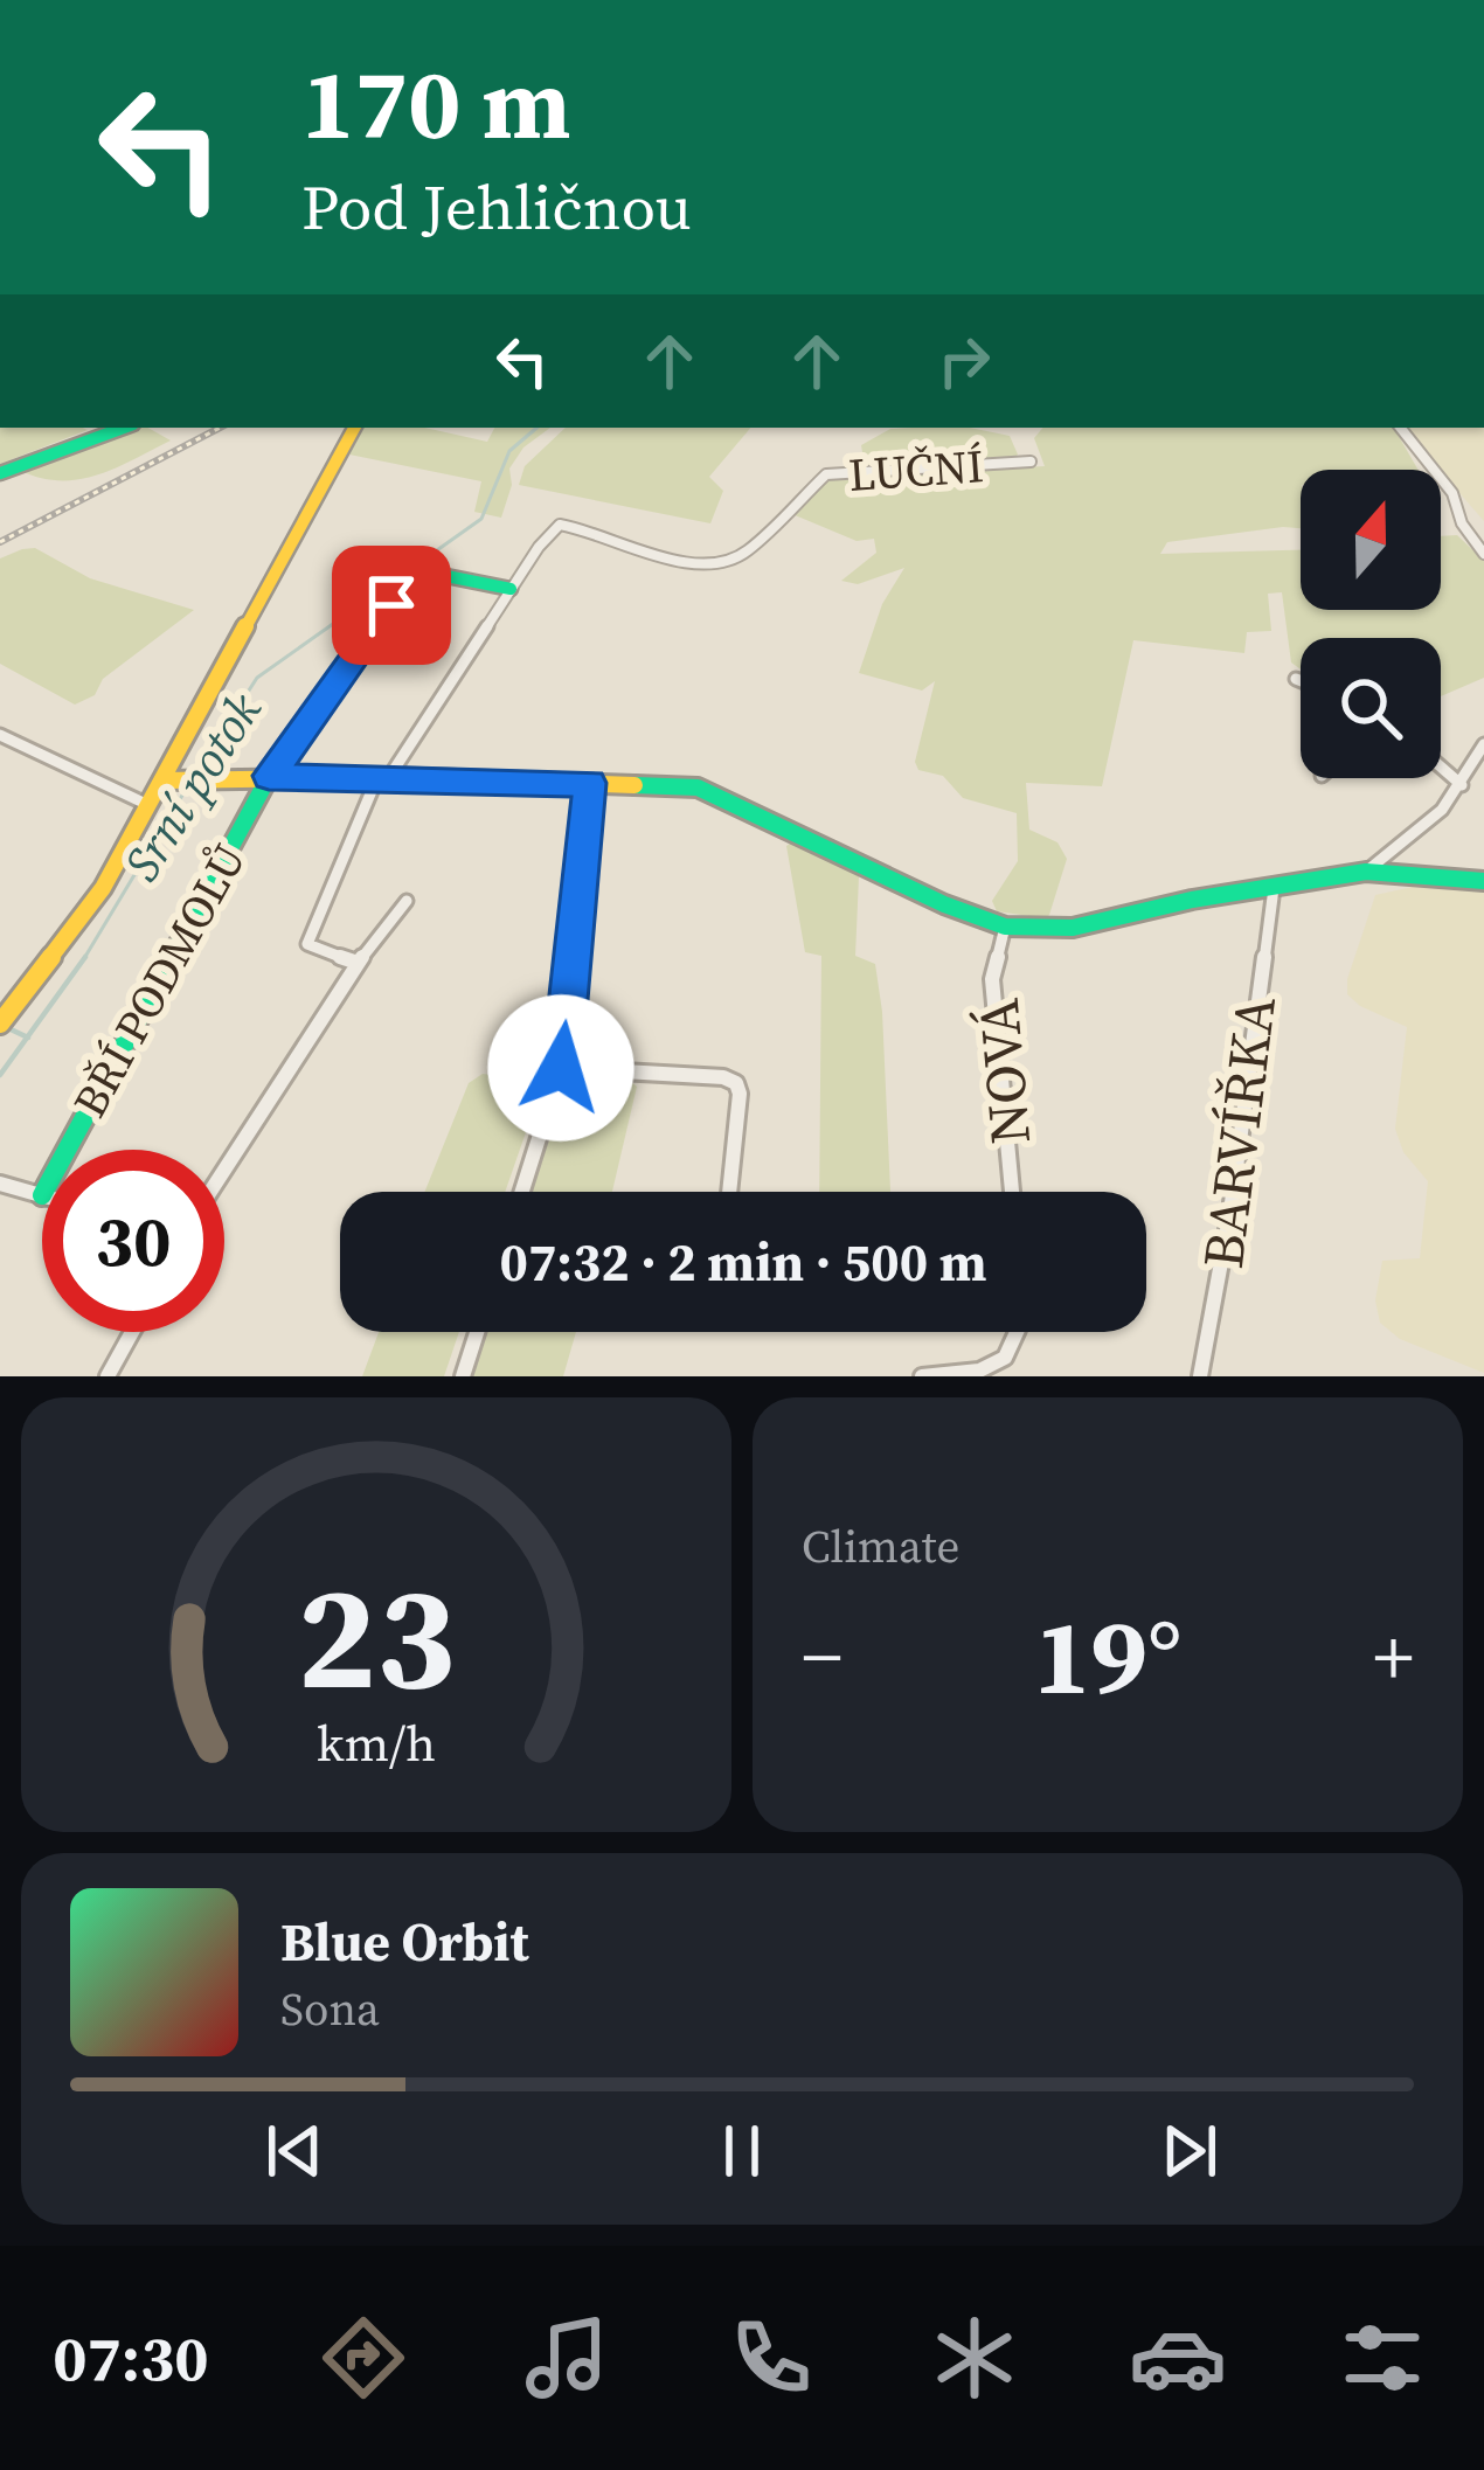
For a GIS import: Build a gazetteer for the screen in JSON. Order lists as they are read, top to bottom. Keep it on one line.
{"streets":{"street":["LUČNÍ","BŘÍ PODMOLŮ","NOVÁ","BARVÍŘKA"]},"crossings":[["LUČNÍ","BŘÍ PODMOLŮ"]],"water":["Srní potok"],"north":"top","page":{"turn":["170 m","Pod Jehličnou"],"limit":"30","trip":"07:32 · 2 min · 500 m","tile":"Climate","heat":["−","19°","+"],"song":["Blue Orbit","Sona"],"tabs":"07:30","gauge":["23","km/h"]}}
